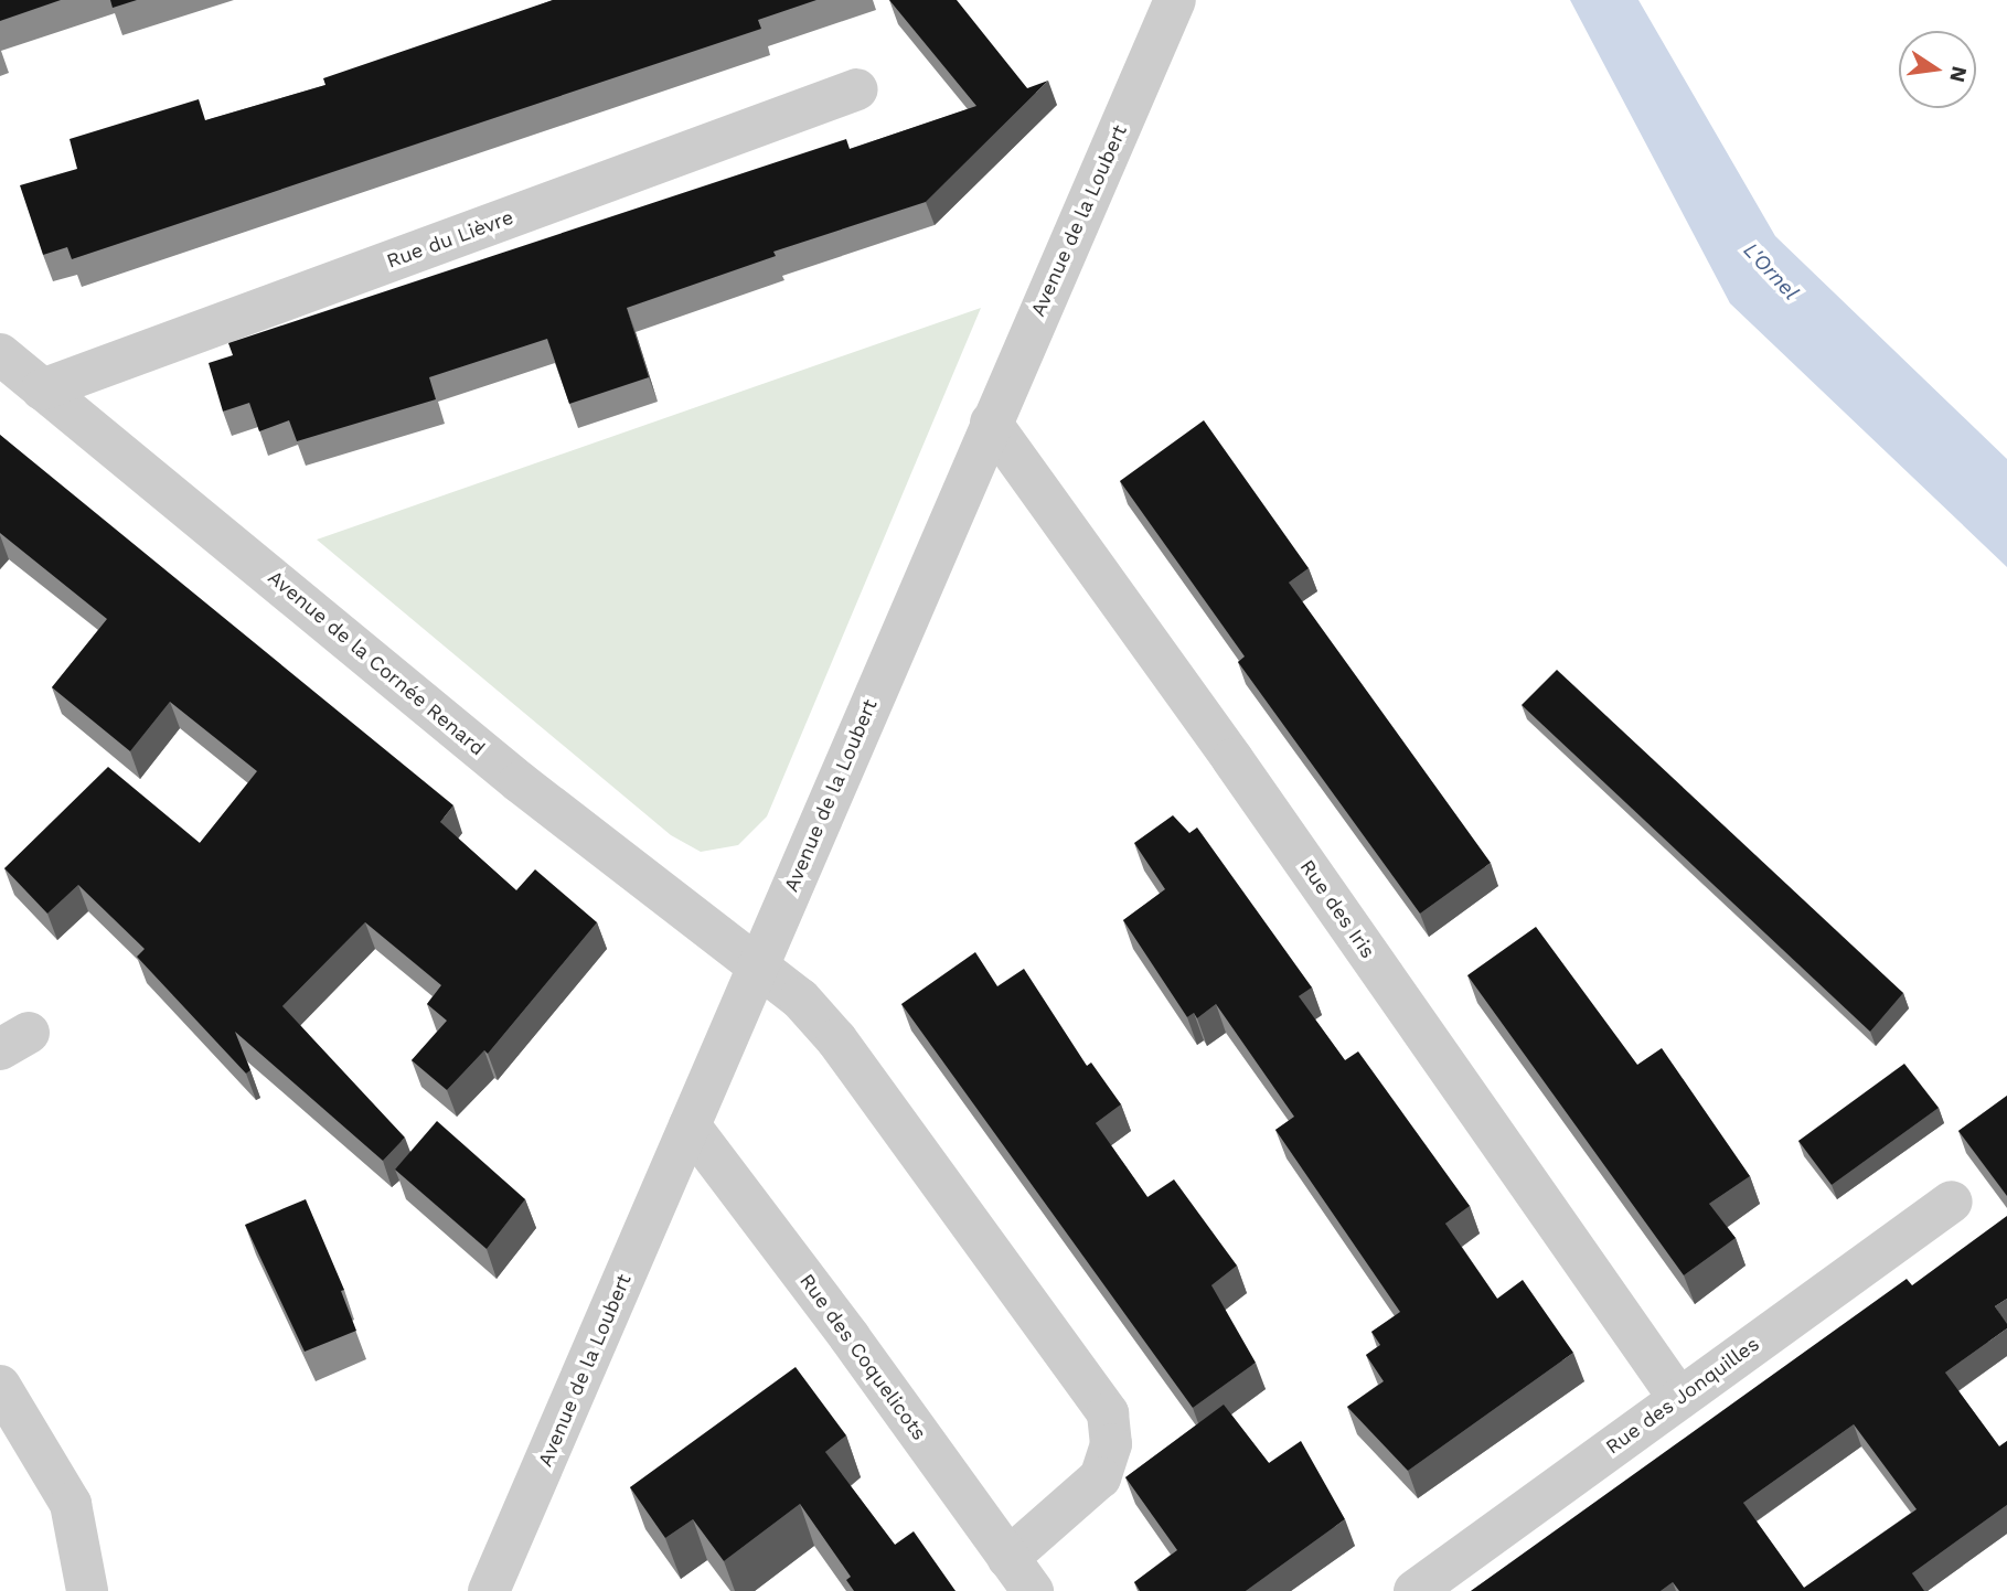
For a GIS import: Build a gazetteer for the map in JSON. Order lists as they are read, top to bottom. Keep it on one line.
{"streets":{"street":["Avenue de la Loubert","Rue du Lièvre","Avenue de la Cornée Renard","Rue des Iris","Rue des Coquelicots","Rue des Jonquilles"]},"crossings":[["Avenue de la Loubert","Avenue de la Cornée Renard"],["Avenue de la Loubert","Rue des Iris"],["Avenue de la Loubert","Rue des Coquelicots"],["Rue du Lièvre","Avenue de la Cornée Renard"],["Avenue de la Cornée Renard","Rue des Coquelicots"],["Rue des Iris","Rue des Jonquilles"]],"water":["L'Ornel"],"north":"right"}
